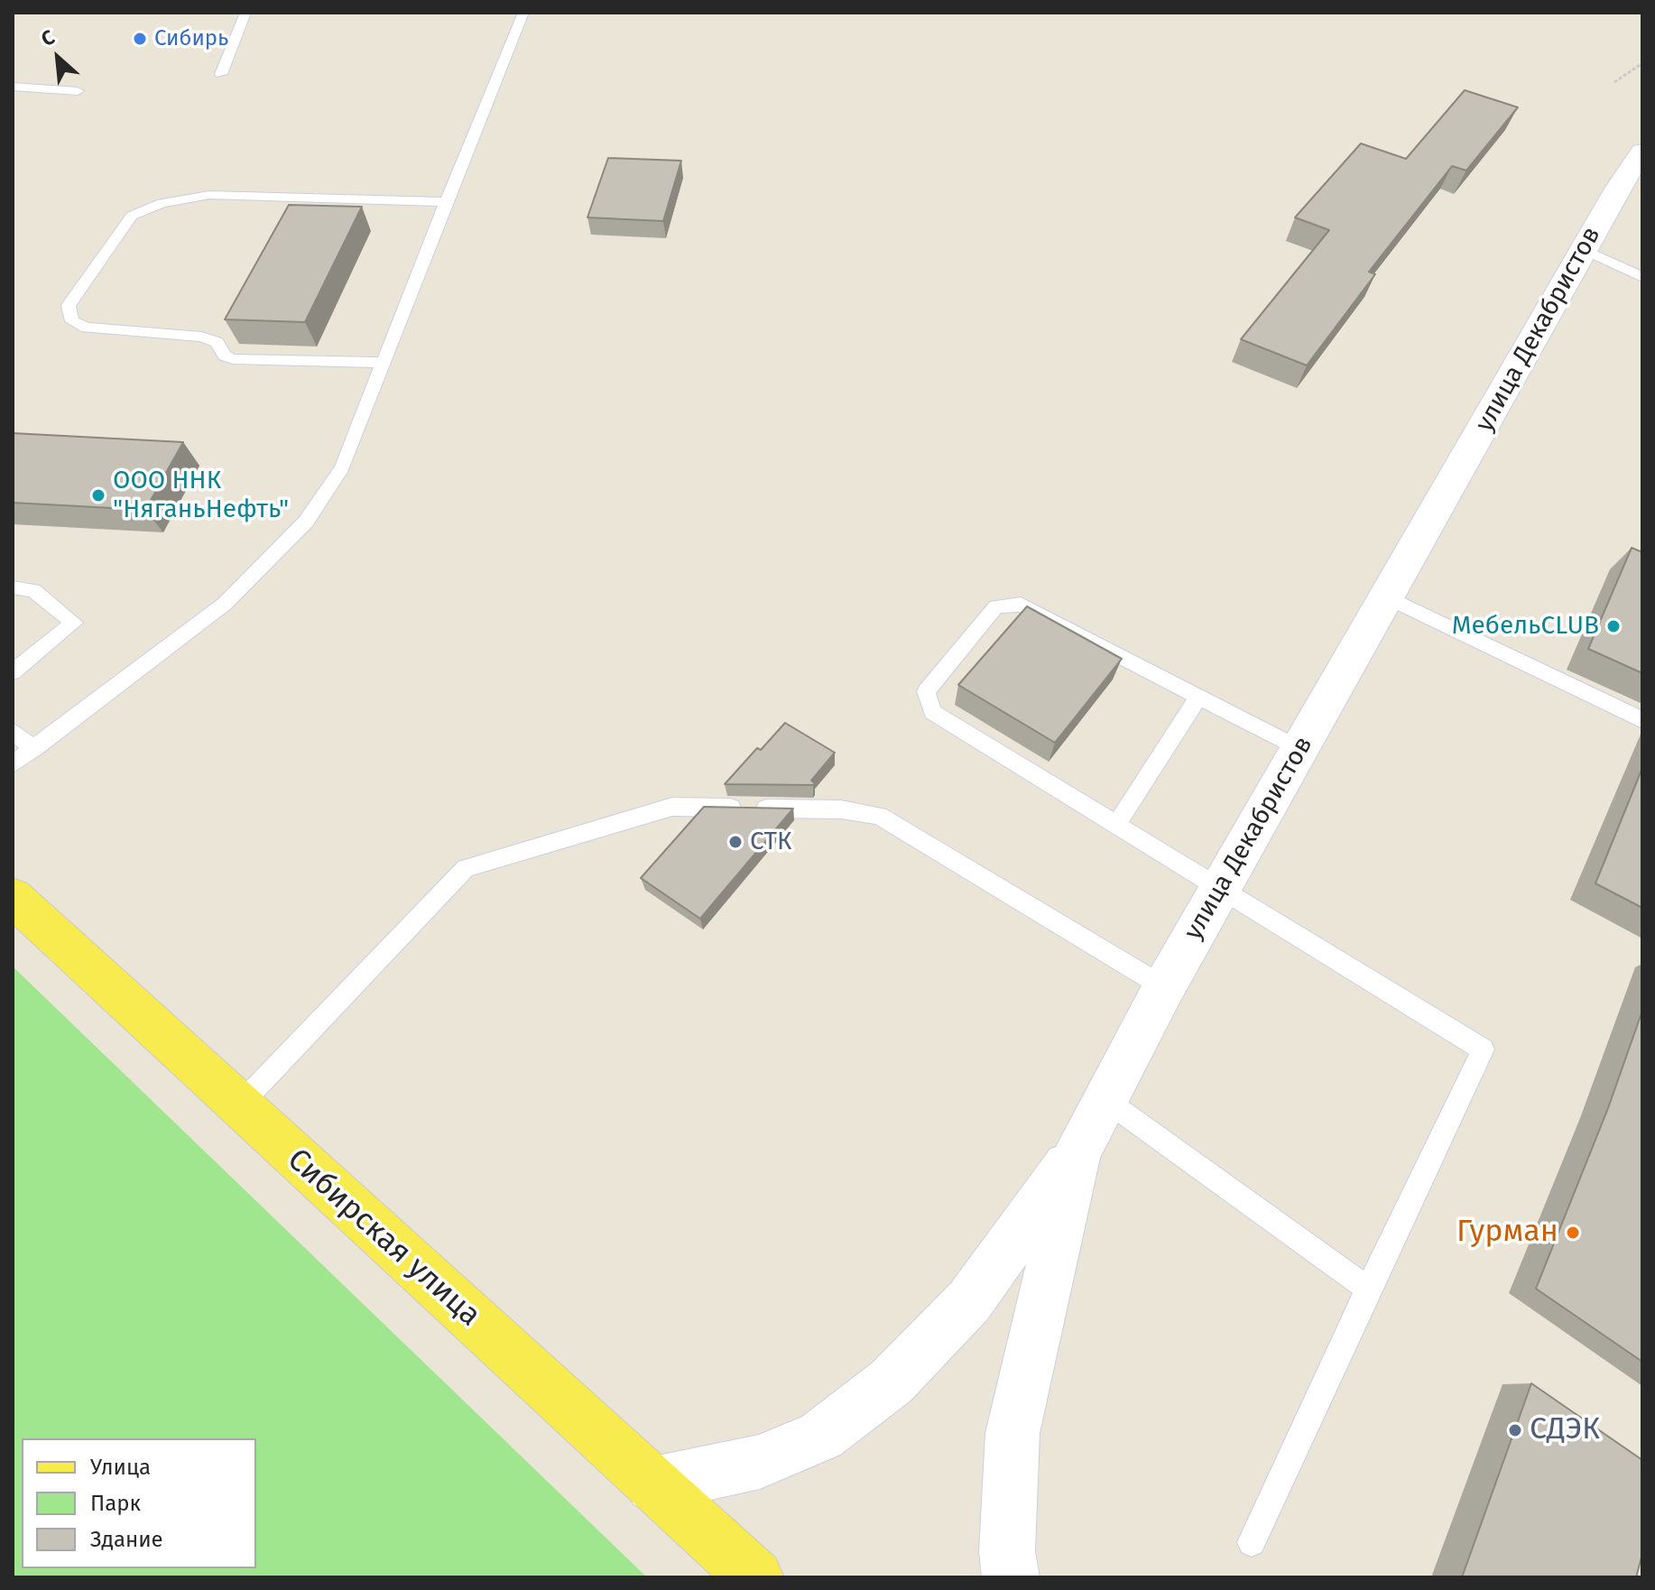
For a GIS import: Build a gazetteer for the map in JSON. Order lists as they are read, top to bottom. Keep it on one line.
{"streets":{"main road":["улица Декабристов","Сибирская улица"]},"places":["Сибирь","ООО ННК \"НяганьНефть\"","МебельCLUB","СТК","Гурман","СДЭК"],"legend":["Улица","Парк","Здание"],"north":"top left"}
